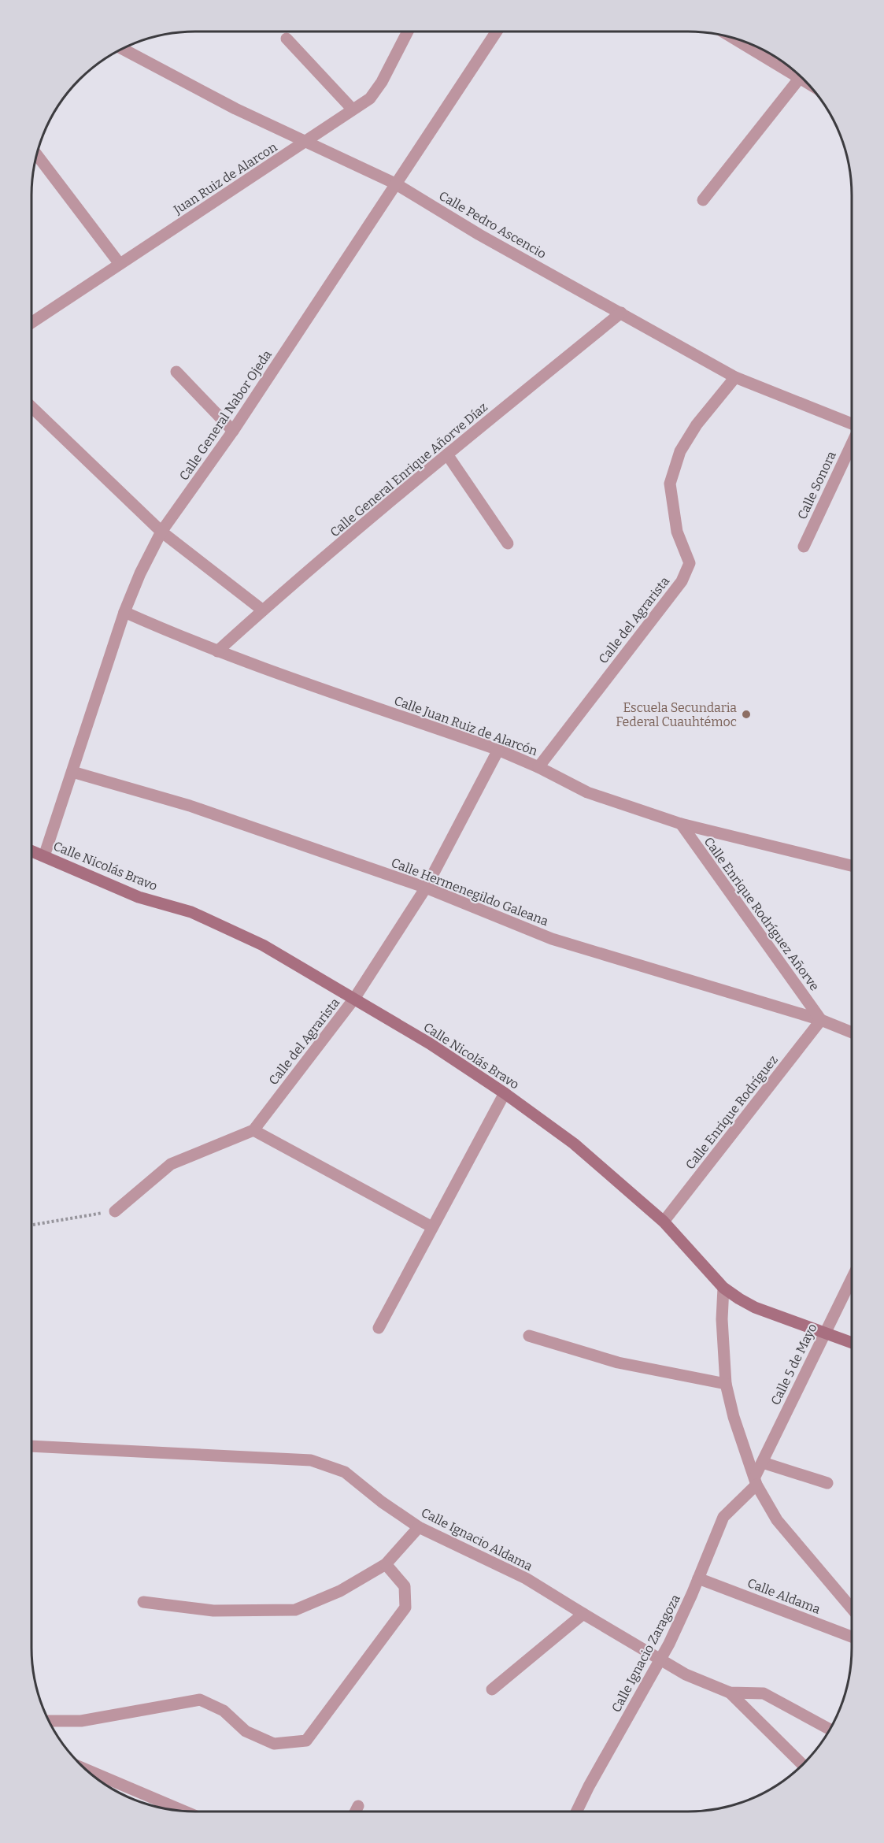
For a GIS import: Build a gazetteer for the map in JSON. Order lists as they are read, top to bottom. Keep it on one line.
{"streets":{"street":["Juan Ruiz de Alarcon","Calle Pedro Ascencio","Calle General Nabor Ojeda","Calle General Enrique Añorve Díaz","Calle Sonora","Calle del Agrarista","Calle Juan Ruiz de Alarcón","Calle Nicolás Bravo","Calle Hermenegildo Galeana","Calle Enrique Rodríguez Añorve","Calle Enrique Rodríguez","Calle 5 de Mayo","Calle Ignacio Aldama","Calle Aldama","Calle Ignacio Zaragoza"]},"crossings":[["Juan Ruiz de Alarcon","Calle Pedro Ascencio"],["Calle Pedro Ascencio","Calle General Nabor Ojeda"],["Calle Pedro Ascencio","Calle General Enrique Añorve Díaz"],["Calle Pedro Ascencio","Calle del Agrarista"],["Calle General Nabor Ojeda","Calle Juan Ruiz de Alarcón"],["Calle General Nabor Ojeda","Calle Nicolás Bravo"],["Calle General Nabor Ojeda","Calle Hermenegildo Galeana"],["Calle General Enrique Añorve Díaz","Calle Juan Ruiz de Alarcón"],["Calle del Agrarista","Calle Juan Ruiz de Alarcón"],["Calle del Agrarista","Calle Nicolás Bravo"],["Calle del Agrarista","Calle Hermenegildo Galeana"],["Calle Juan Ruiz de Alarcón","Calle Enrique Rodríguez Añorve"],["Calle Nicolás Bravo","Calle Enrique Rodríguez"],["Calle Nicolás Bravo","Calle 5 de Mayo"],["Calle Hermenegildo Galeana","Calle Enrique Rodríguez Añorve"],["Calle Hermenegildo Galeana","Calle Enrique Rodríguez"],["Calle Enrique Rodríguez Añorve","Calle Enrique Rodríguez"],["Calle 5 de Mayo","Calle Ignacio Zaragoza"],["Calle Ignacio Aldama","Calle Ignacio Zaragoza"],["Calle Aldama","Calle Ignacio Zaragoza"]],"places":["Escuela Secundaria Federal Cuauhtémoc"]}
